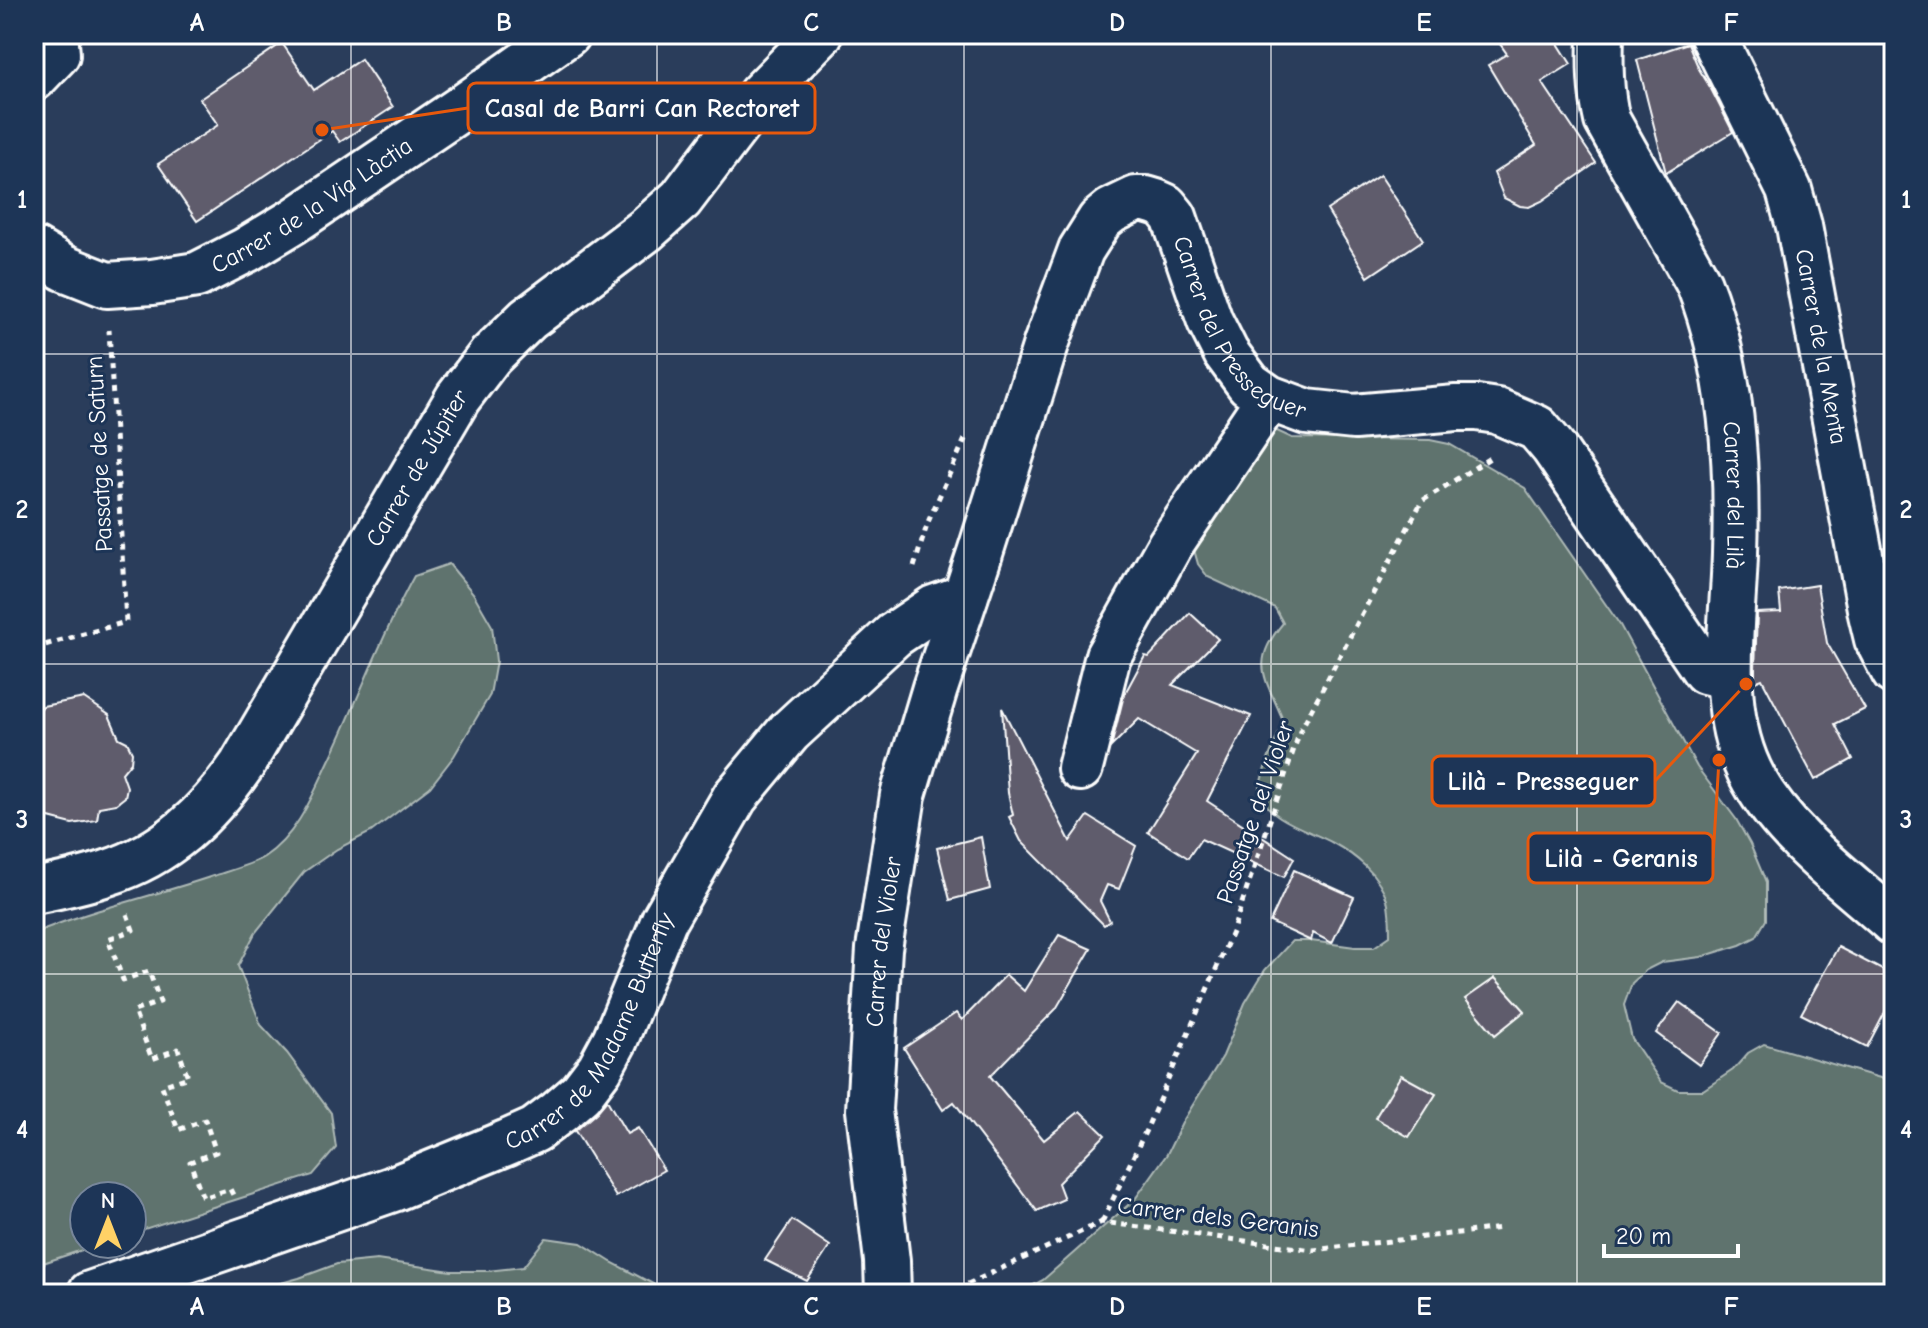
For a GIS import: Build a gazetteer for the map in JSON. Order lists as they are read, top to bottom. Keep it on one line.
{"streets":{"street":["Carrer de la Via Làctia","Carrer del Presseguer","Carrer de la Menta","Carrer de Júpiter","Carrer del Lilà","Carrer del Violer","Carrer de Madame Butterfly"],"path":["Passatge de Saturn","Passatge del Violer","Carrer dels Geranis"]},"crossings":[["Carrer de la Via Làctia","Passatge de Saturn"],["Carrer del Presseguer","Carrer del Lilà"],["Carrer del Presseguer","Passatge del Violer"],["Carrer del Presseguer","Carrer del Violer"],["Carrer del Presseguer","Carrer de Madame Butterfly"],["Passatge del Violer","Carrer dels Geranis"],["Carrer del Violer","Carrer de Madame Butterfly"]],"places":["Casal de Barri Can Rectoret","Lilà - Presseguer","Lilà - Geranis"],"scale_bar":"20 m","north":"top","grid":{"columns":["A","B","C","D","E","F"],"rows":["1","2","3","4"]}}
